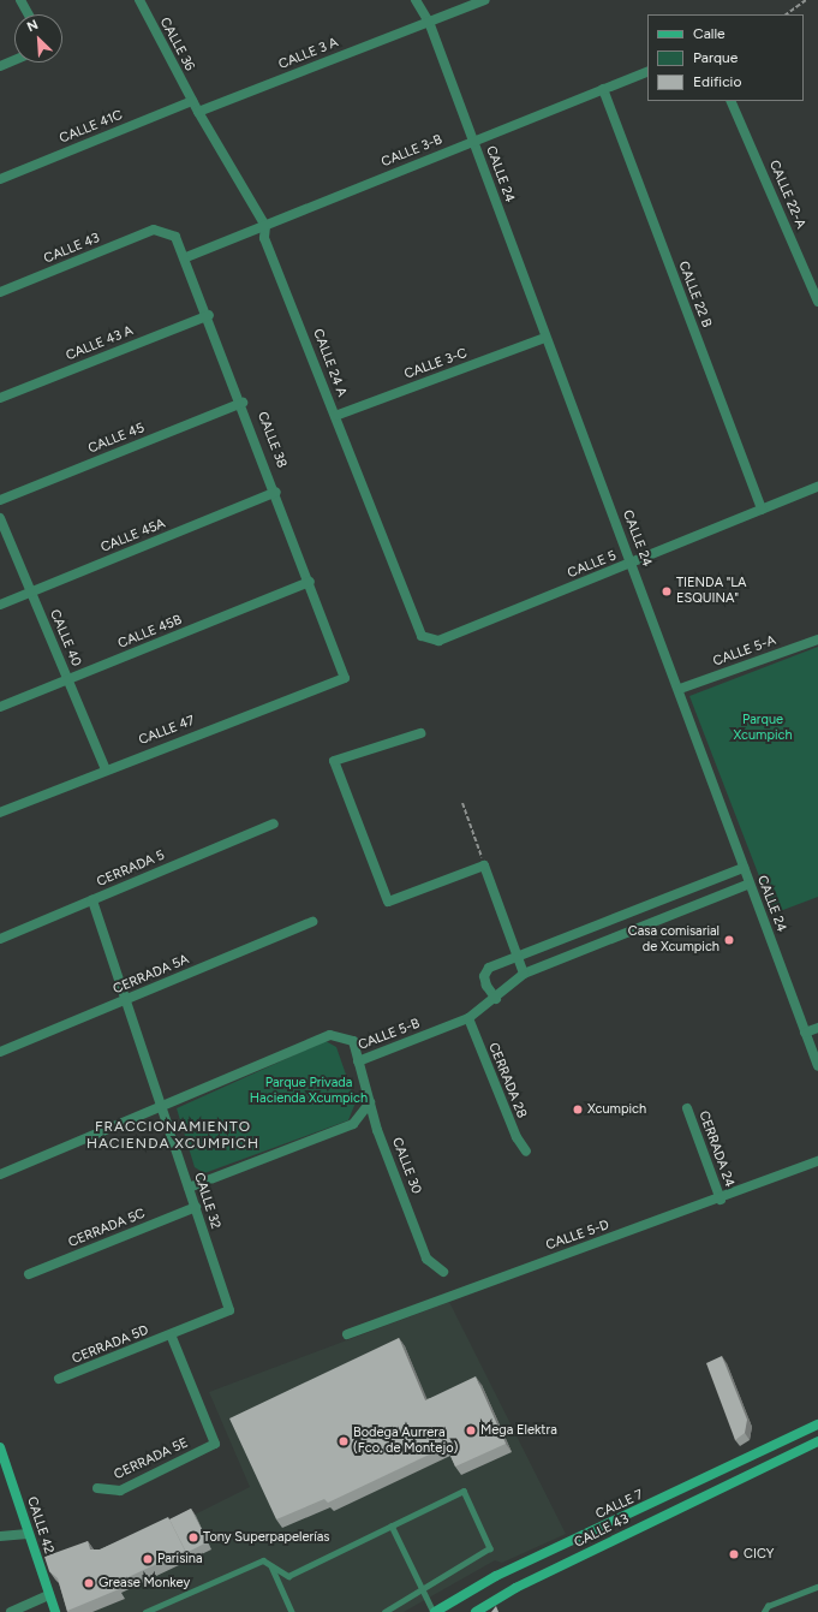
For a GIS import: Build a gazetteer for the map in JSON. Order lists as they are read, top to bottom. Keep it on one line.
{"streets":{"main road":["CALLE 43","CALLE 7","CALLE 42"],"street":["CALLE 36","CALLE 3 A","CALLE 41C","CALLE 3-B","CALLE 24","CALLE 22-A","CALLE 22 B","CALLE 43 A","CALLE 24 A","CALLE 3-C","CALLE 45","CALLE 38","CALLE 45A","CALLE 5","CALLE 45B","CALLE 40","CALLE 5-A","CALLE 47","CERRADA 5","CERRADA 5A","CALLE 5-B","CERRADA 28","CERRADA 24","CALLE 30","CALLE 32","CERRADA 5C","CALLE 5-D","CERRADA 5D","CERRADA 5E"]},"crossings":[["CALLE 36","CALLE 41C"],["CALLE 36","CALLE 24 A"],["CALLE 3 A","CALLE 24"],["CALLE 3 A","CALLE 24 A"],["CALLE 41C","CALLE 24 A"],["CALLE 3-B","CALLE 24"],["CALLE 3-B","CALLE 22 B"],["CALLE 3-B","CALLE 24 A"],["CALLE 3-B","CALLE 38"],["CALLE 24","CALLE 3-C"],["CALLE 24","CALLE 5"],["CALLE 24","CALLE 5-A"],["CALLE 24","CALLE 5-B"],["CALLE 43","CALLE 38"],["CALLE 22 B","CALLE 5"],["CALLE 43 A","CALLE 38"],["CALLE 24 A","CALLE 3-C"],["CALLE 24 A","CALLE 5"],["CALLE 45","CALLE 38"],["CALLE 38","CALLE 45A"],["CALLE 38","CALLE 45B"],["CALLE 38","CALLE 47"],["CALLE 45A","CALLE 40"],["CALLE 45B","CALLE 40"],["CALLE 40","CALLE 47"],["CERRADA 5","CALLE 32"],["CERRADA 5A","CALLE 32"],["CALLE 5-B","CERRADA 28"],["CALLE 5-B","CALLE 30"],["CALLE 5-B","CALLE 32"],["CERRADA 24","CALLE 5-D"],["CALLE 32","CERRADA 5C"],["CALLE 32","CERRADA 5D"],["CALLE 32","CERRADA 5E"],["CERRADA 5D","CERRADA 5E"]],"districts":["FRACCIONAMIENTO HACIENDA XCUMPICH"],"parks":["Parque Xcumpich","Parque Privada Hacienda Xcumpich"],"places":["TIENDA \"LA ESQUINA\"","Casa comisarial de Xcumpich","Xcumpich","Mega Elektra","Bodega Aurrera (Fco. de Montejo)","Tony Superpapelerías","CICY","Parisina","Grease Monkey"],"legend":["Calle","Parque","Edificio"],"north":"top left"}
